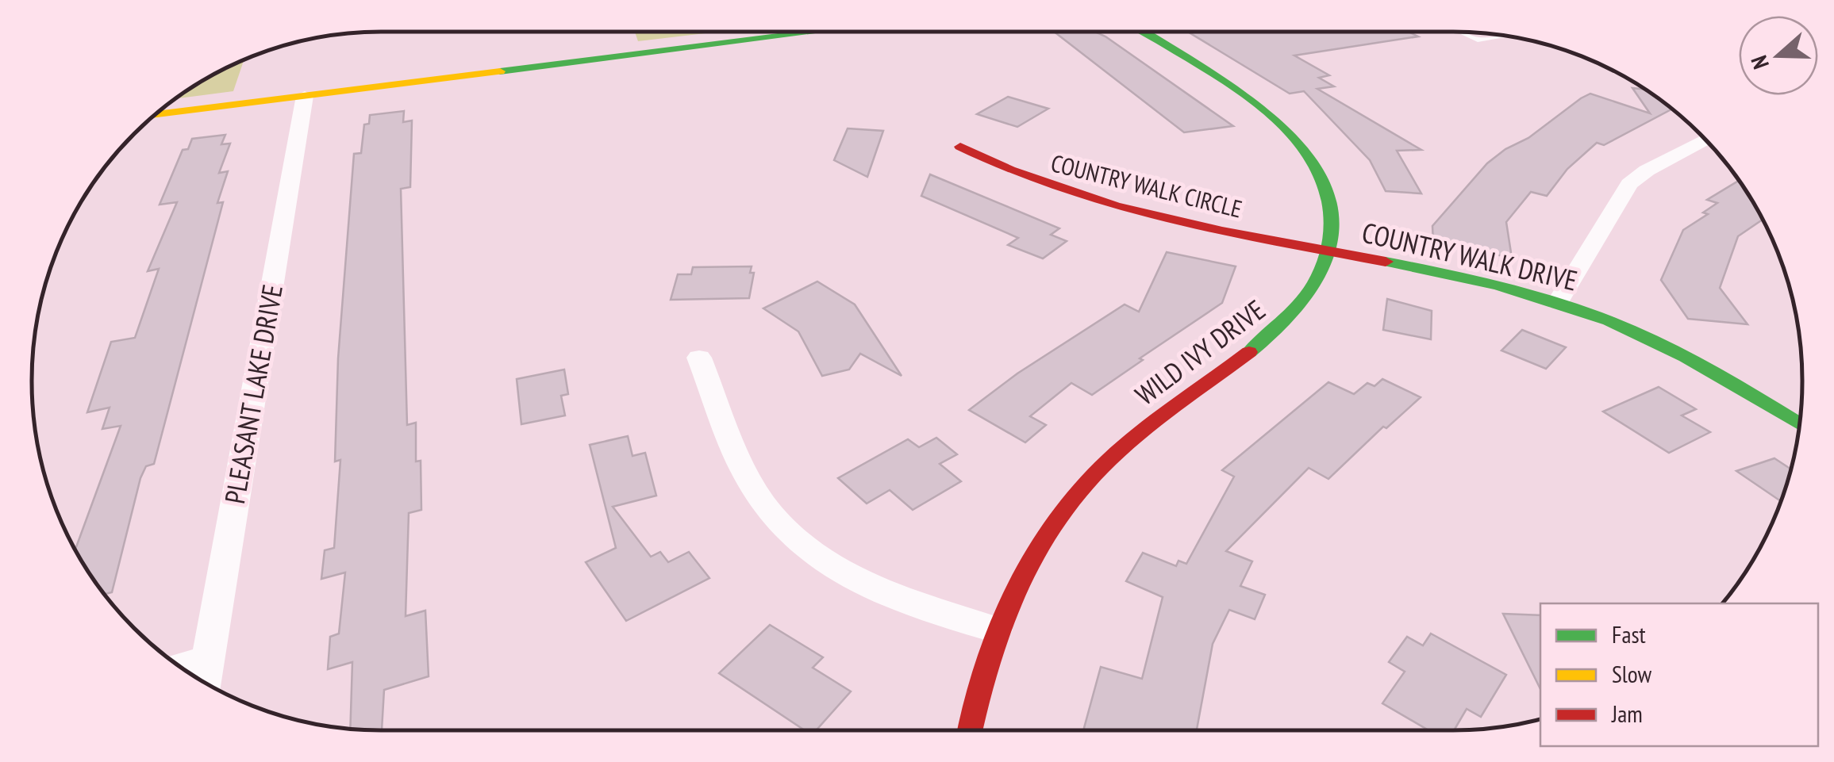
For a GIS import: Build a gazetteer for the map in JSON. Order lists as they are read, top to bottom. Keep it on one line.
{"streets":{"street":["COUNTRY WALK CIRCLE","COUNTRY WALK DRIVE","WILD IVY DRIVE","PLEASANT LAKE DRIVE"]},"crossings":[["COUNTRY WALK CIRCLE","COUNTRY WALK DRIVE"],["COUNTRY WALK CIRCLE","WILD IVY DRIVE"],["COUNTRY WALK DRIVE","WILD IVY DRIVE"]],"legend":["Fast","Slow","Jam"],"north":"left"}
